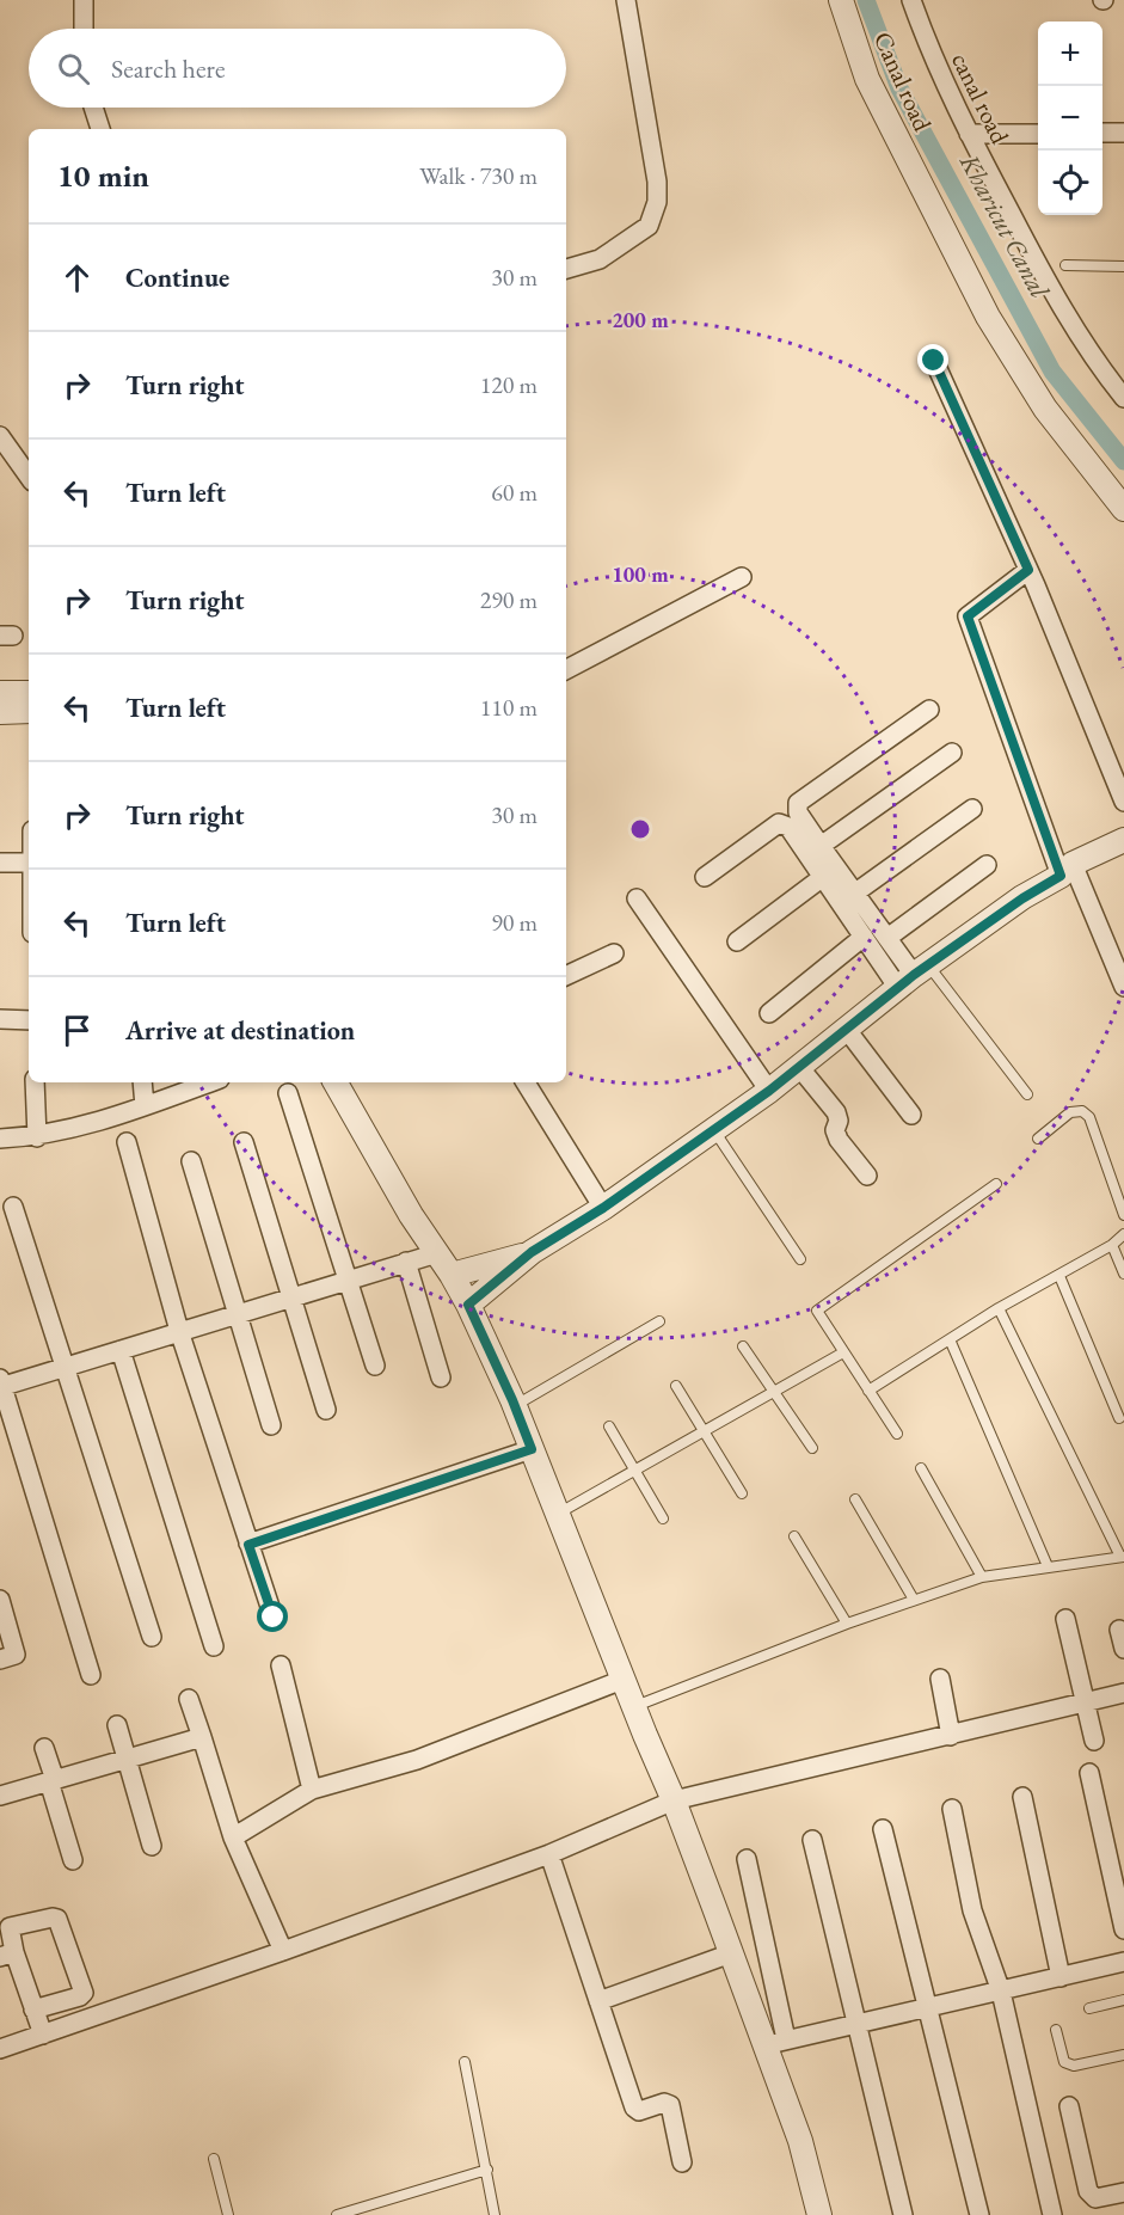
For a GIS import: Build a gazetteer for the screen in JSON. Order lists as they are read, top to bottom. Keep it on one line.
{"streets":{"street":["Canal road","canal road"]},"water":["Kharicut Canal"],"page":{"map_buttons":["+","−"],"search":"Search here","heading":["10 min","Walk · 730 m"],"list":[["Continue","30 m"],["Turn right","120 m"],["Turn left","60 m"],["Turn right","290 m"],["Turn left","110 m"],["Turn right","30 m"],["Turn left","90 m"],"Arrive at destination"]},"rings":["200 m","100 m"]}
